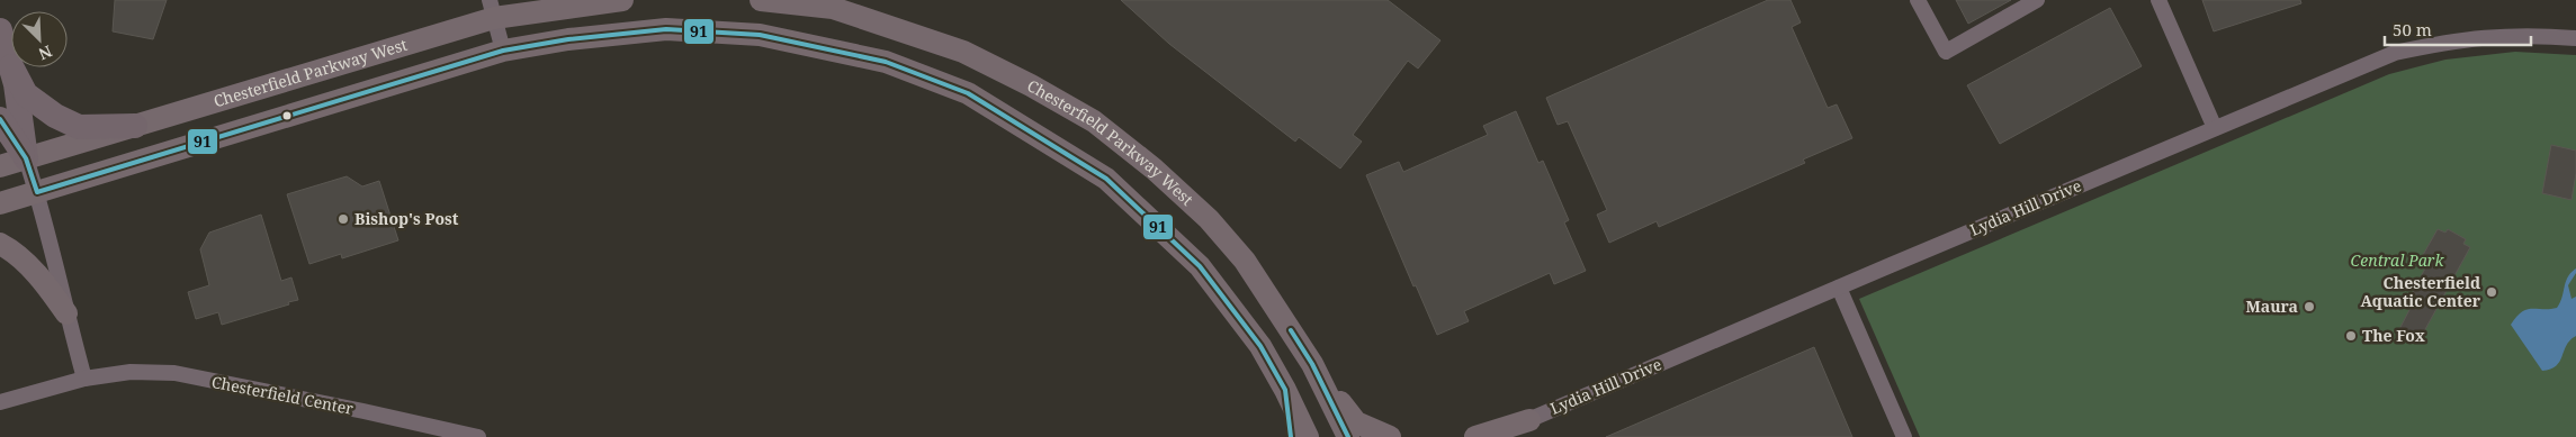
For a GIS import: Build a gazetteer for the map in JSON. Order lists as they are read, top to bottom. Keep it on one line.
{"streets":{"street":["Chesterfield Parkway West","Lydia Hill Drive","Chesterfield Center"]},"parks":["Central Park"],"places":["Bishop's Post","Chesterfield Aquatic Center","Maura","The Fox"],"lines":["transit line 91"],"scale_bar":"50 m","north":"bottom right"}
